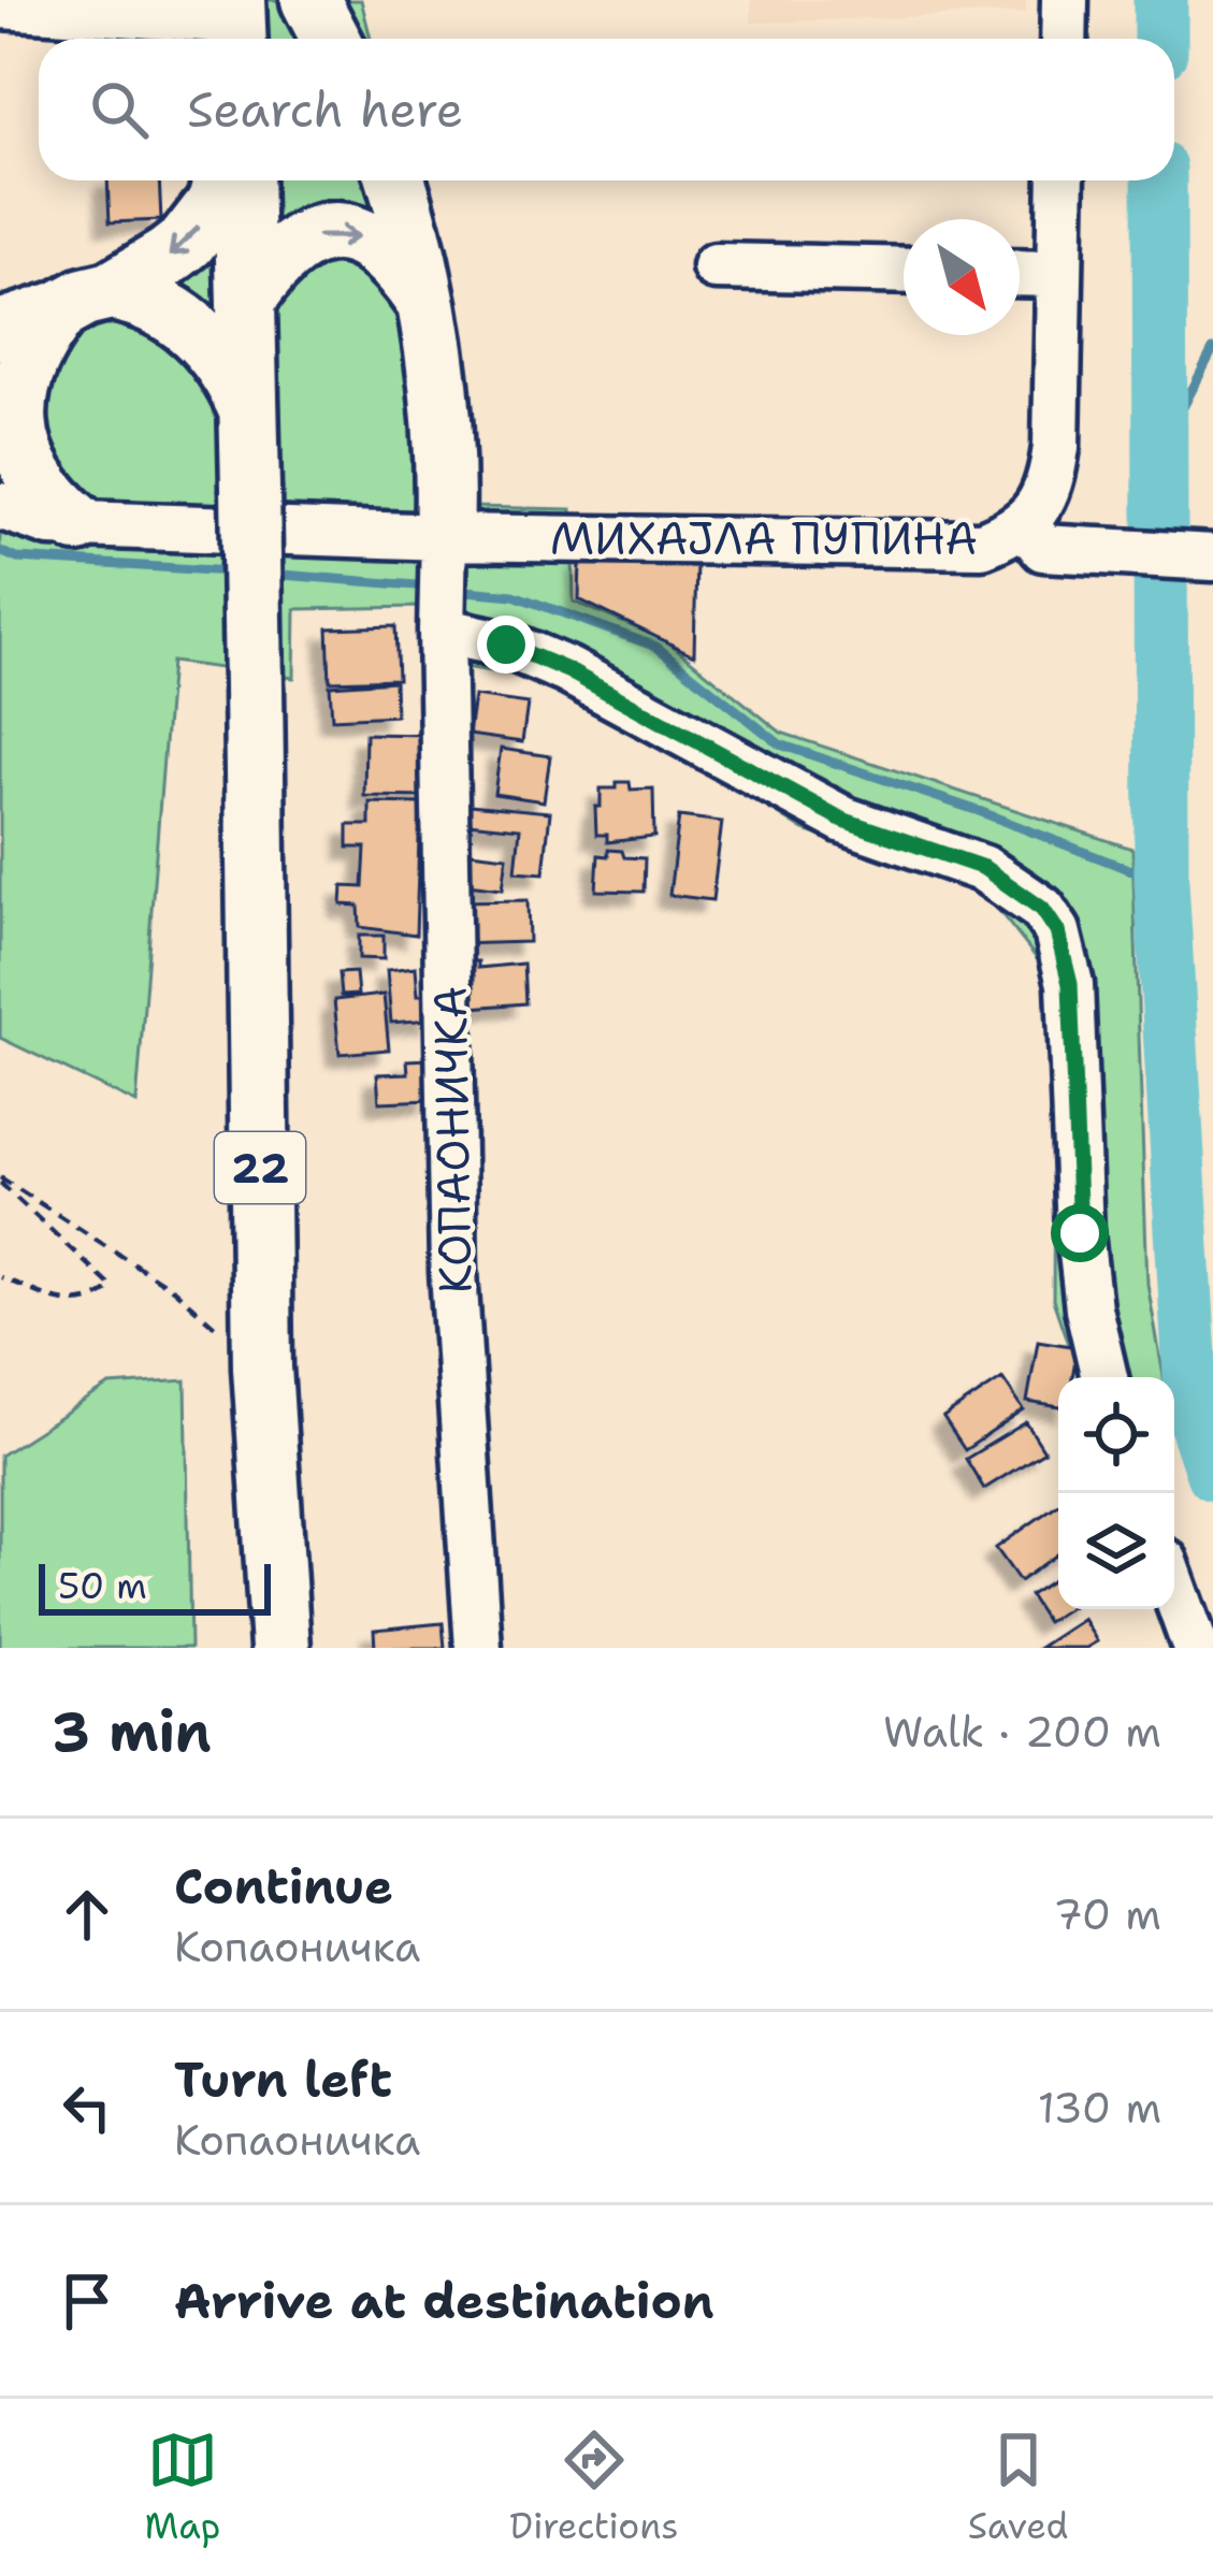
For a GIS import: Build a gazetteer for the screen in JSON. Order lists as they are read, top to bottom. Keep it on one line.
{"streets":{"main road":["22"],"street":["МИХАЈЛА ПУПИНА","КОПАОНИЧКА"]},"crossings":[["МИХАЈЛА ПУПИНА","КОПАОНИЧКА"]],"scale_bar":"50 m","north":"bottom right","page":{"search":"Search here","scale":"50 m","heading":["3 min","Walk · 200 m"],"list":[["Continue","Копаоничка","70 m"],["Turn left","Копаоничка","130 m"],"Arrive at destination"],"nav":["Map","Directions","Saved"]}}
